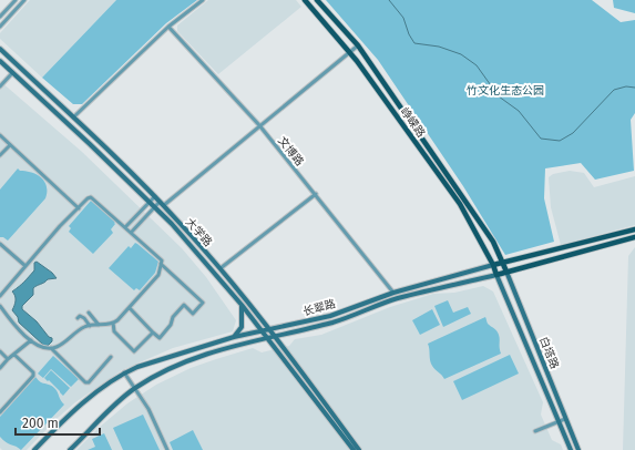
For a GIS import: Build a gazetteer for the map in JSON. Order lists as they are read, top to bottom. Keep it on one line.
{"streets":{"main road":["峥嵘路","大学路","长翠路","白塔路"],"street":["文博路"]},"crossings":[["峥嵘路","长翠路"],["峥嵘路","白塔路"],["文博路","长翠路"],["大学路","长翠路"],["长翠路","白塔路"]],"parks":["竹文化生态公园"],"scale_bar":"200 m"}
